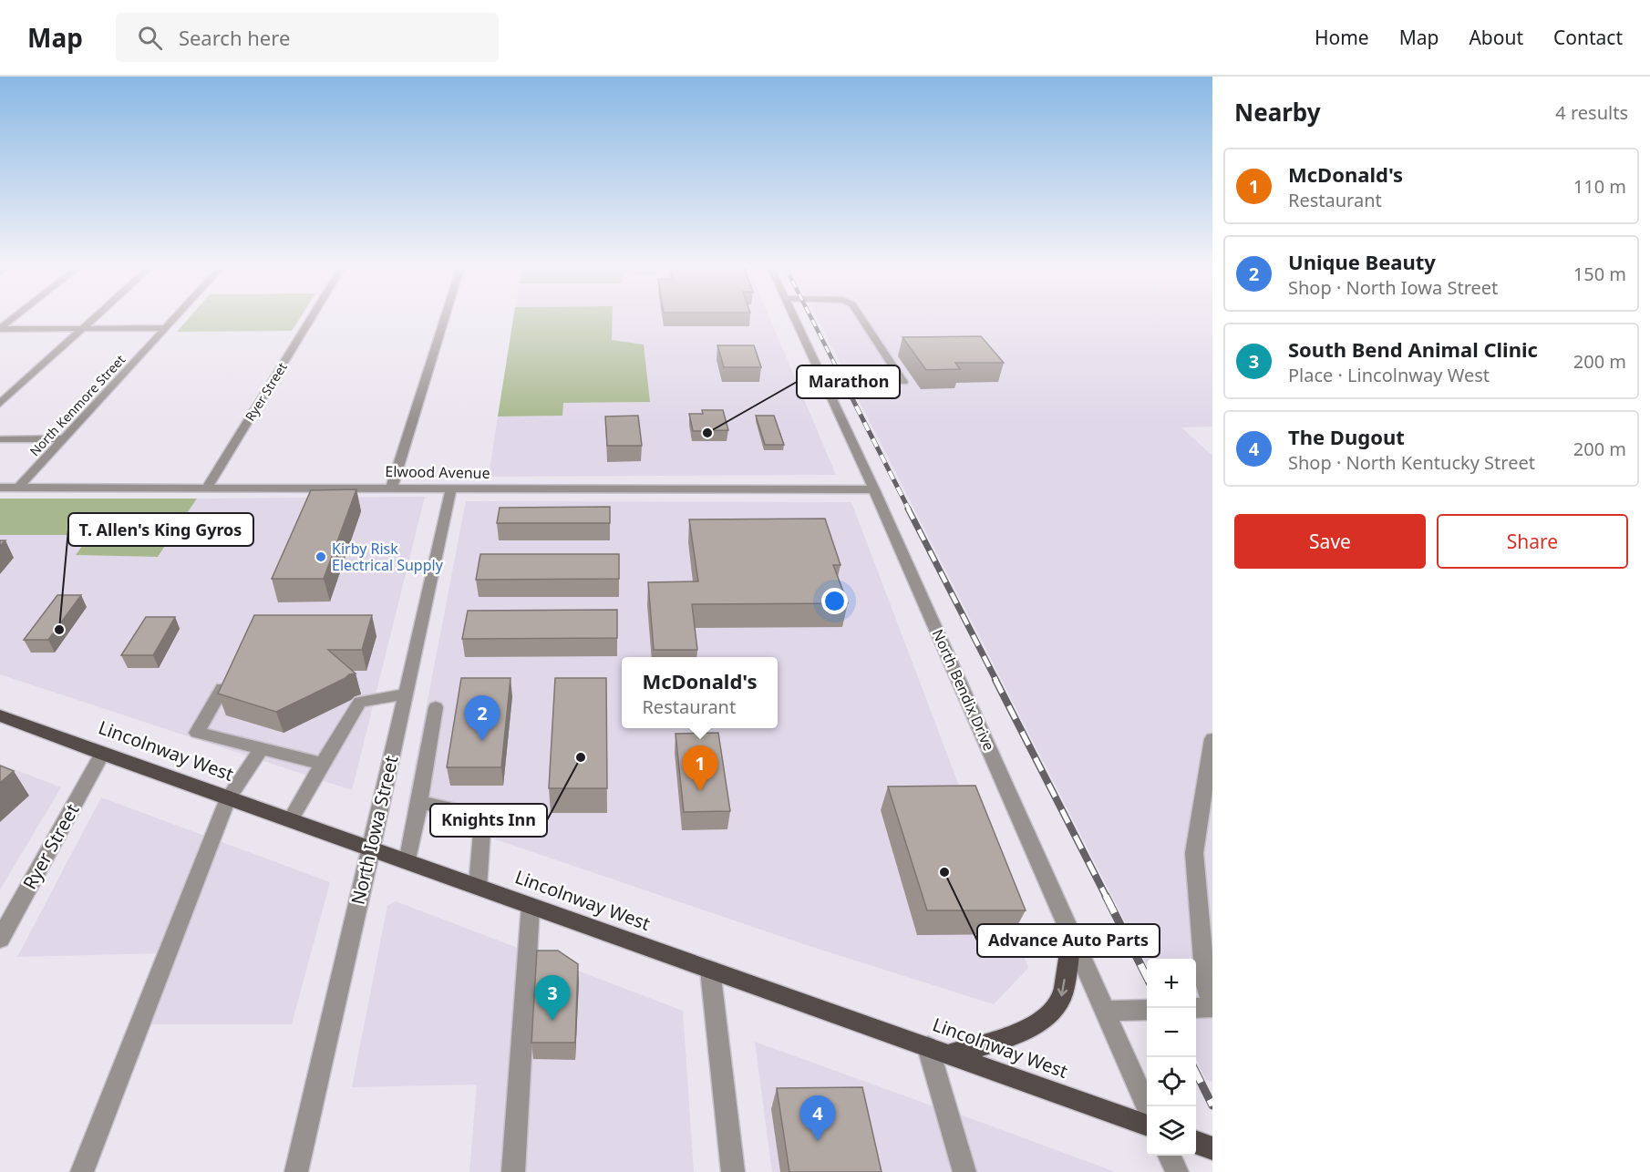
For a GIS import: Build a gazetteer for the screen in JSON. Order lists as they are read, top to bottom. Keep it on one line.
{"streets":{"main road":["Lincolnway West"],"street":["Ryer Street","North Kenmore Street","Elwood Avenue","North Bendix Drive","North Iowa Street"]},"crossings":[["Ryer Street","Elwood Avenue"],["Ryer Street","Lincolnway West"],["North Kenmore Street","Elwood Avenue"],["Elwood Avenue","North Bendix Drive"],["Elwood Avenue","North Iowa Street"],["Lincolnway West","North Iowa Street"]],"places":["Marathon","Kirby Risk Electrical Supply","T. Allen's King Gyros","Knights Inn","Advance Auto Parts"],"page":{"header":"Map","search":"Search here","nav":["Home","Map","About","Contact"],"heading":["Nearby","4 results"],"list":[{"mark":"1","name":"McDonald's","note":"Restaurant","value":"110 m"},{"mark":"2","name":"Unique Beauty","note":"Shop · North Iowa Street","value":"150 m"},{"mark":"3","name":"South Bend Animal Clinic","note":"Place · Lincolnway West","value":"200 m"},{"mark":"4","name":"The Dugout","note":"Shop · North Kentucky Street","value":"200 m"}],"buttons":["Save","Share"],"popup":["McDonald's","Restaurant"],"pins":["2","1","3","4"],"map_buttons":["+","−"]}}
